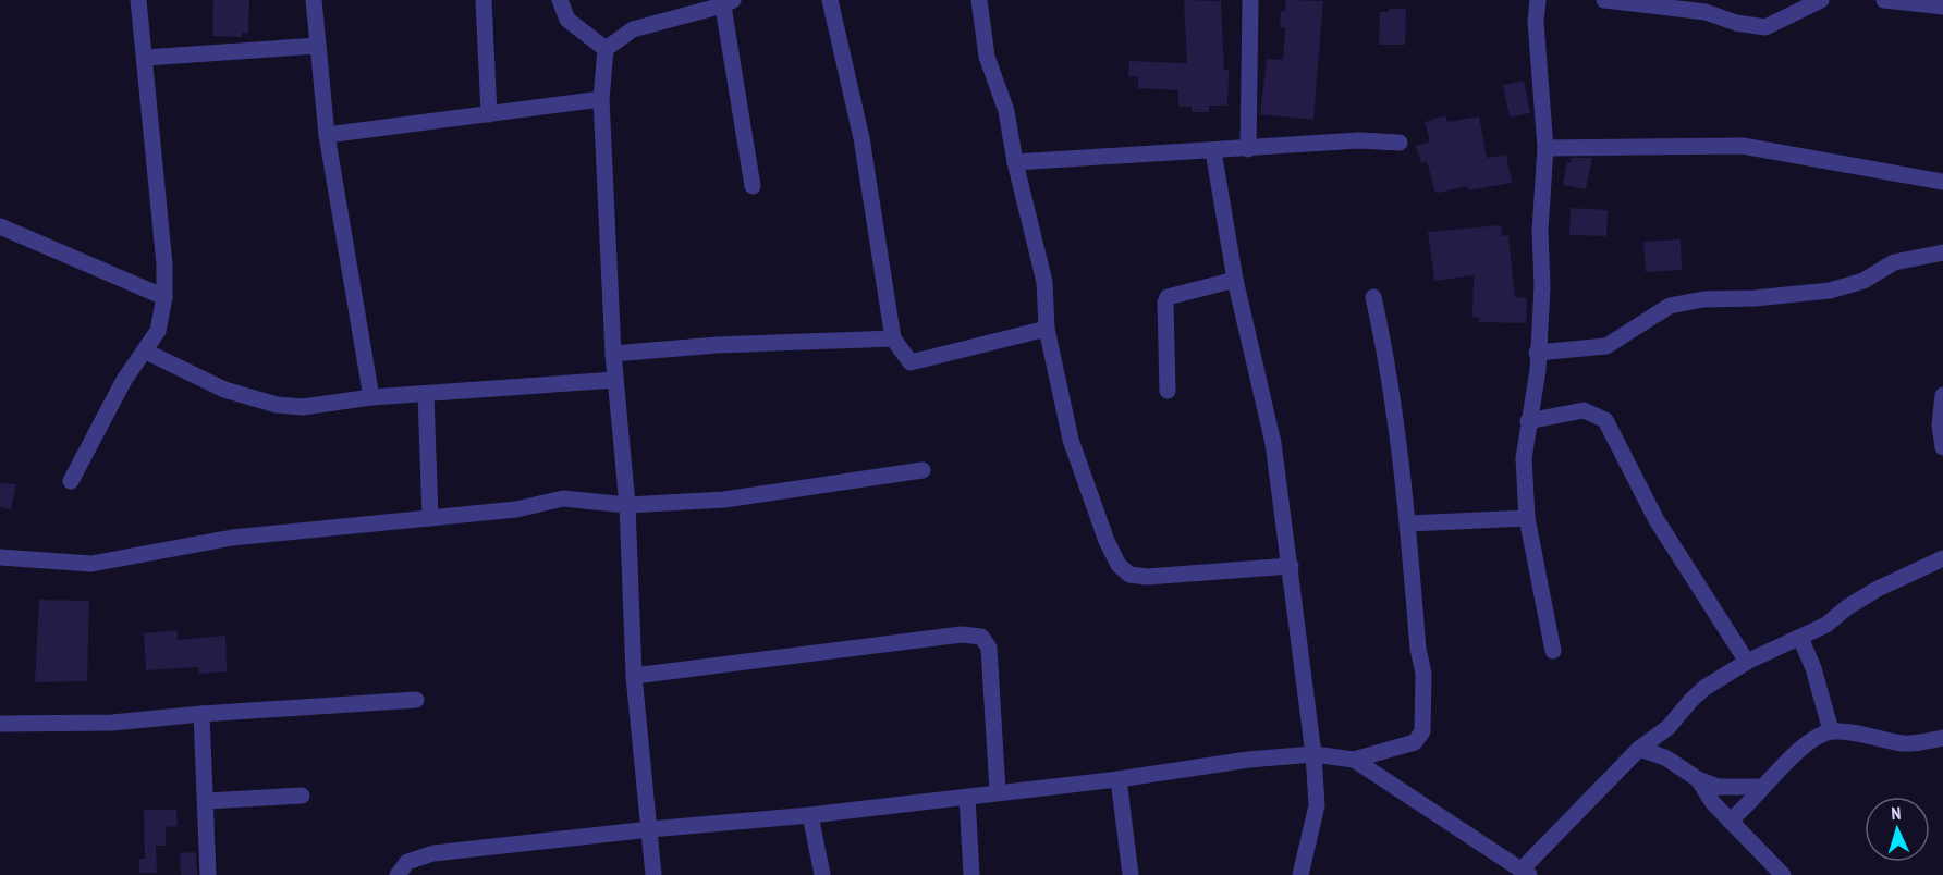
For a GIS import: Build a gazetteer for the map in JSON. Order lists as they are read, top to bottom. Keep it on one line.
{"north":"top"}
